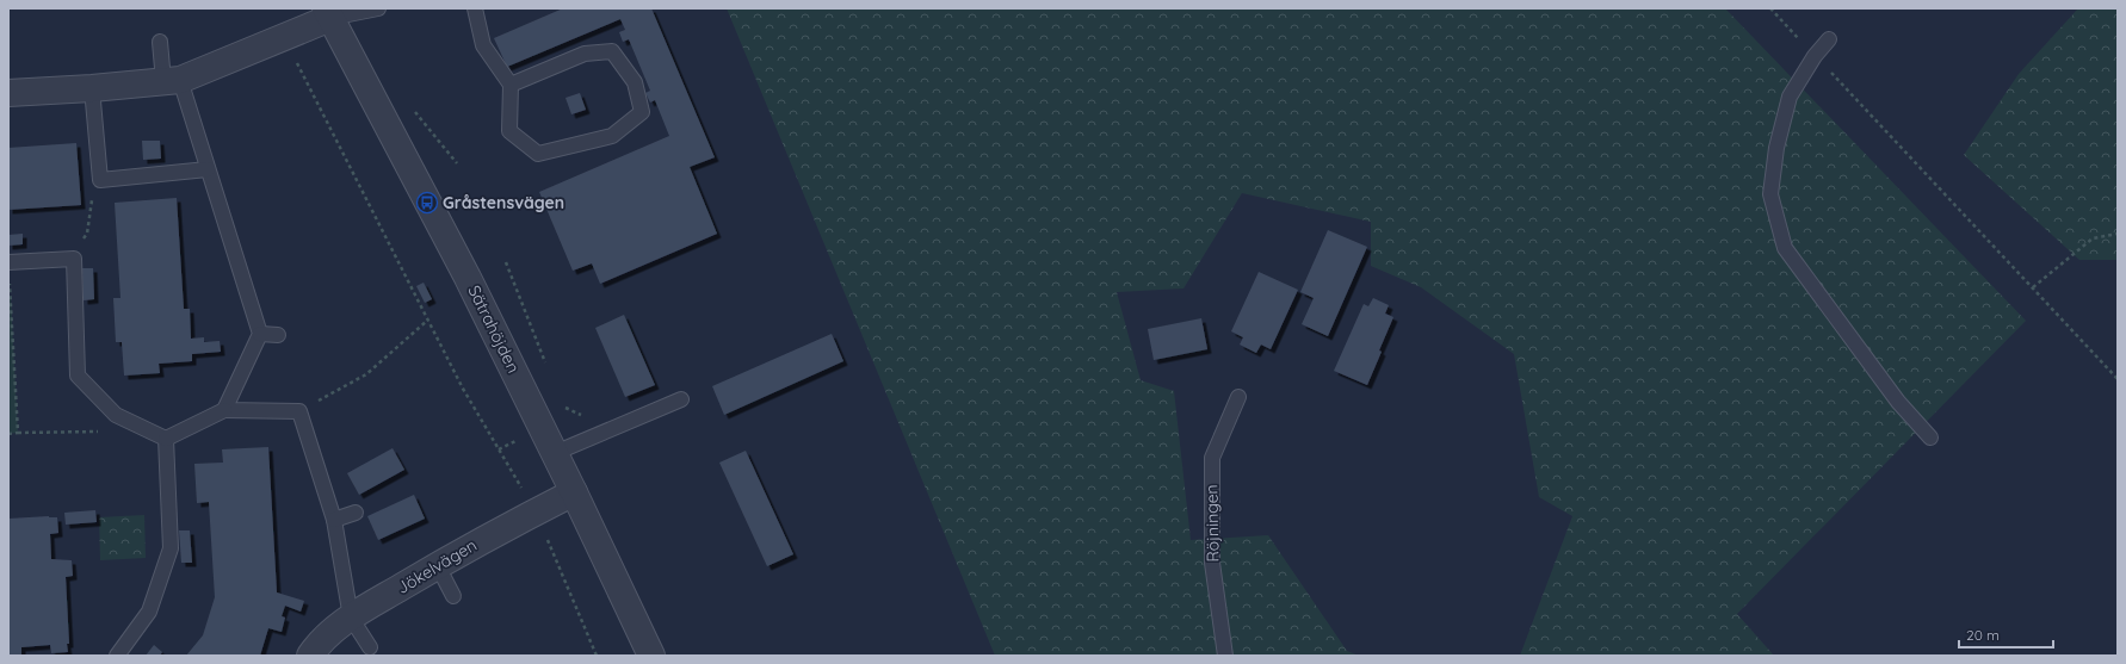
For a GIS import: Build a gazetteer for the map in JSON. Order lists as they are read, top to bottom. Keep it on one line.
{"streets":{"street":["Sätrahöjden","Jökelvägen"],"lane":["Röjningen"]},"crossings":[["Sätrahöjden","Jökelvägen"]],"places":{"bus stop":["Gråstensvägen"]},"scale_bar":"20 m"}
